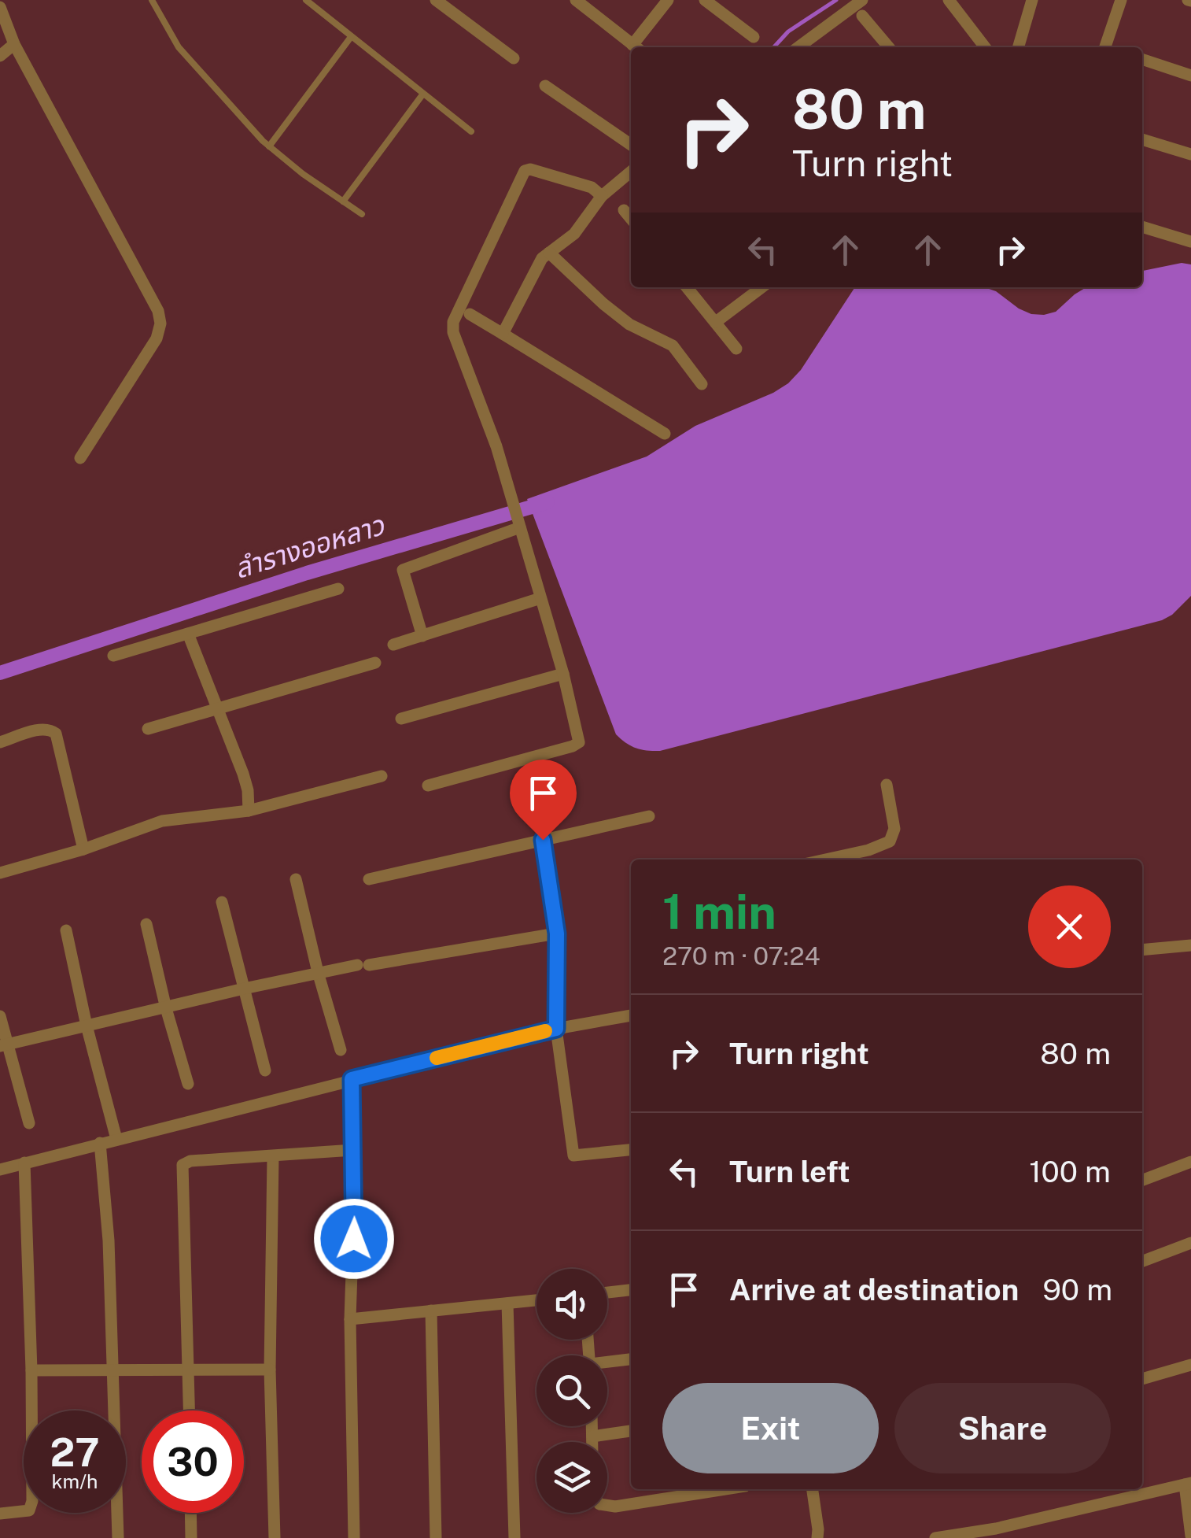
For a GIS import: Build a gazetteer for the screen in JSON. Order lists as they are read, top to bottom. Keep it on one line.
{"water":["ลำรางออหลาว"],"page":{"turn":["80 m","Turn right"],"heading":["1 min","270 m · 07:24"],"list":[{"name":"Turn right","value":"80 m"},{"name":"Turn left","value":"100 m"},{"name":"Arrive at destination","value":"90 m"}],"buttons":["Exit","Share"],"speed":"27 km/h","limit":"30"}}
